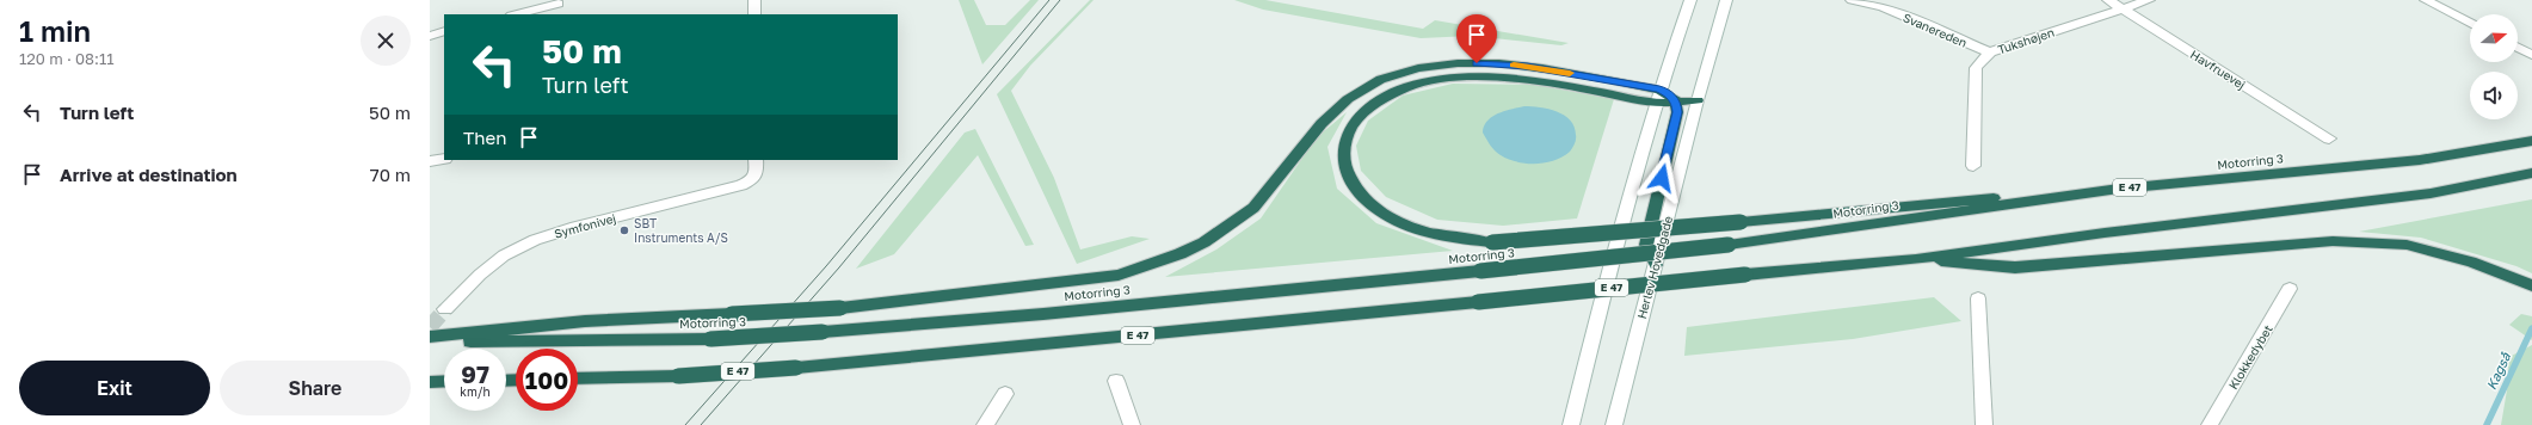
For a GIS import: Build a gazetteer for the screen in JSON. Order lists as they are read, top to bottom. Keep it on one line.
{"streets":{"highway":["Motorring 3","E 47"],"street":["Svanereden","Tukshøjen","Havfruevej","Symfonivej","Herlev Hovedgade","Klokkedybet"]},"crossings":[["Svanereden","Tukshøjen"],["Tukshøjen","Havfruevej"]],"water":["Kagså"],"places":["SBT Instruments A/S"],"north":"right","page":{"heading":["1 min","120 m · 08:11"],"turn":["50 m","Turn left"],"list":[{"name":"Turn left","value":"50 m"},{"name":"Arrive at destination","value":"70 m"}],"then":"Then","speed":"97 km/h","limit":"100","buttons":["Exit","Share"]}}
